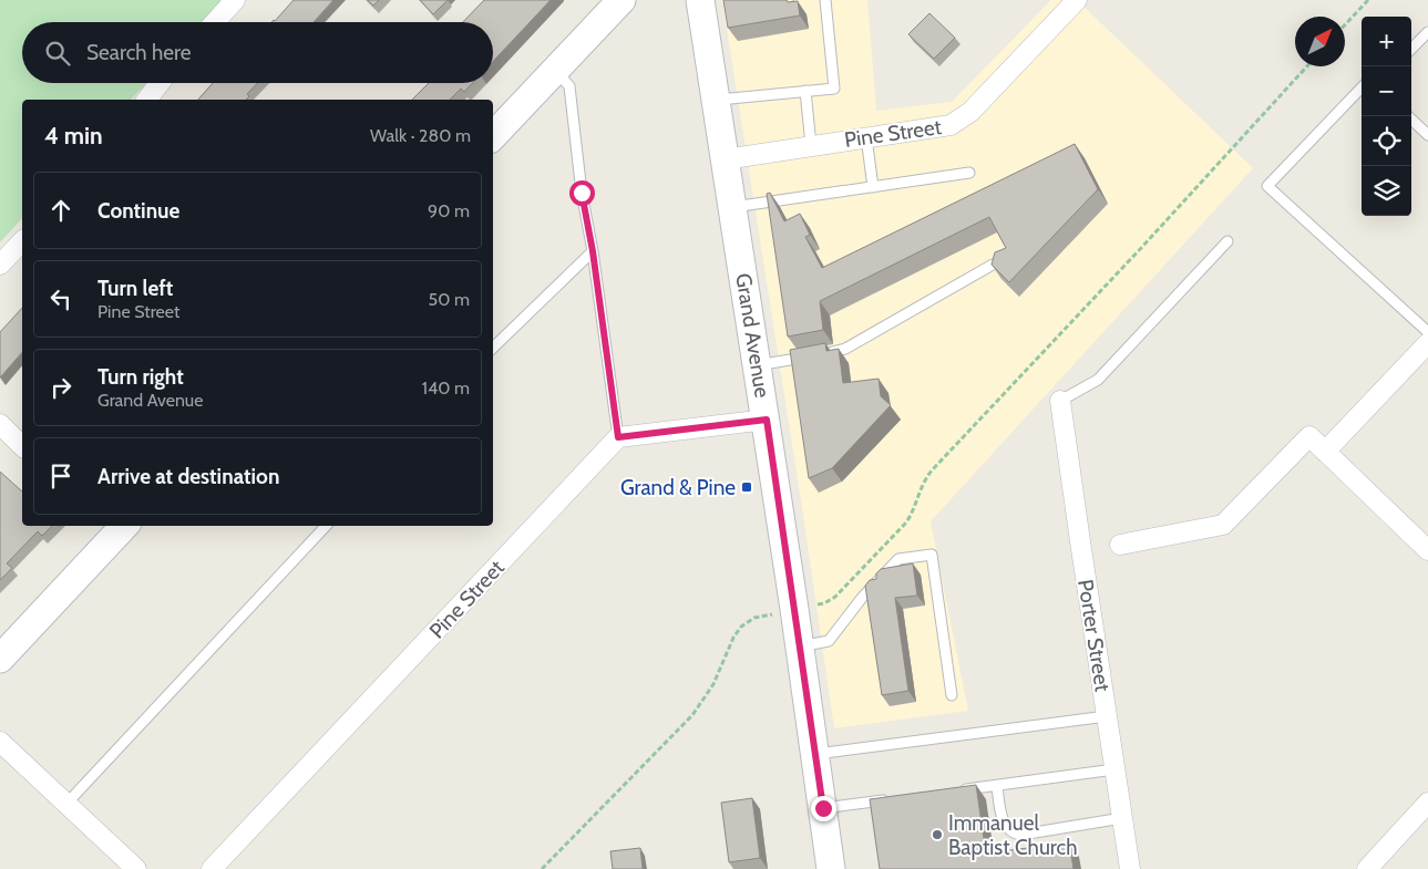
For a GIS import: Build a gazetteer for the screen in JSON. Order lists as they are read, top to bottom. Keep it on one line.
{"streets":{"main road":["Grand Avenue"],"street":["Pine Street","Porter Street"]},"crossings":[["Pine Street","Grand Avenue"]],"places":{"transit":["Grand & Pine"],"other":["Immanuel Baptist Church"]},"north":"top right","page":{"map_buttons":["+","−"],"search":"Search here","heading":["4 min","Walk · 280 m"],"list":[["Continue","90 m"],["Turn left","Pine Street","50 m"],["Turn right","Grand Avenue","140 m"],"Arrive at destination"]}}
